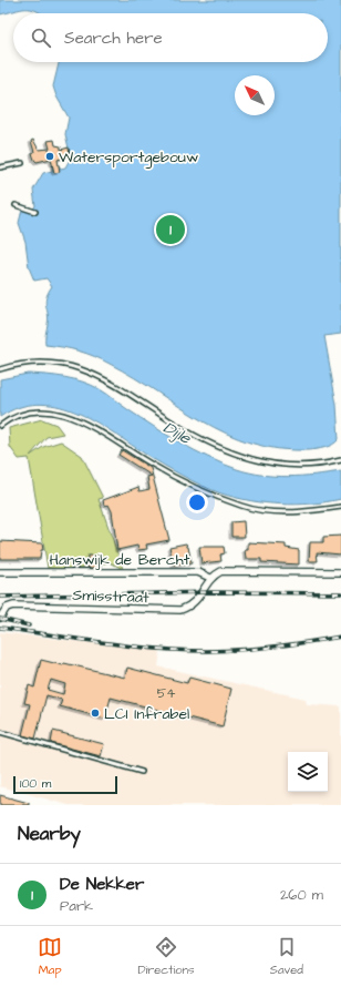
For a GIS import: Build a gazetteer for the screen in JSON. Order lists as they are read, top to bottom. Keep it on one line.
{"streets":{"street":["Hanswijk de Bercht","Smisstraat"]},"crossings":[["Hanswijk de Bercht","Smisstraat"]],"water":["Dijle"],"places":["Watersportgebouw","LCI Infrabel"],"house_numbers":["54"],"scale_bar":"100 m","north":"top left","page":{"search":"Search here","pins":"1","scale":"100 m","heading":"Nearby","list":[{"mark":"1","name":"De Nekker","note":"Park","value":"260 m"}],"nav":["Map","Directions","Saved"]}}
